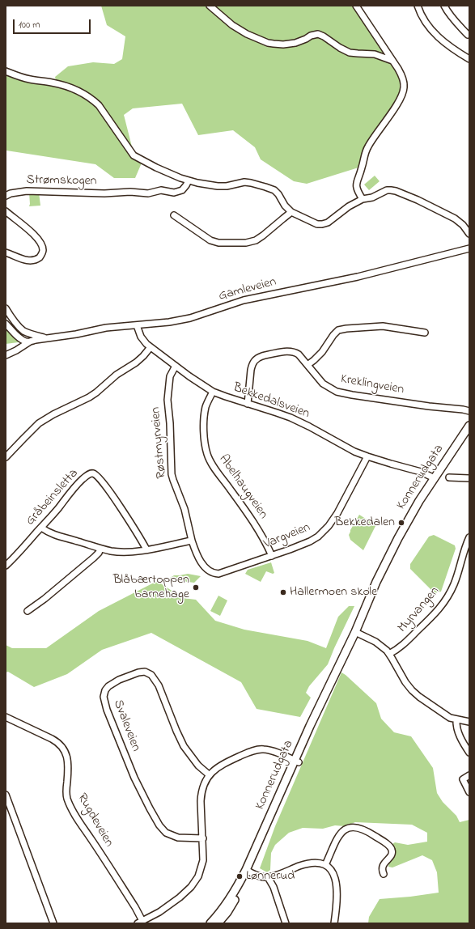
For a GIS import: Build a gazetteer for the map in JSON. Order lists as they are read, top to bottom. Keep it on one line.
{"streets":{"main road":["Konnerudgata"],"street":["Strømskogen","Gamleveien","Kreklingveien","Bekkedalsveien","Røstmyrveien","Abelhaugveien","Gråbeinsletta","Vargveien","Myrvangen","Svaleveien","Rugdeveien"]},"crossings":[["Gamleveien","Bekkedalsveien"],["Kreklingveien","Bekkedalsveien"],["Bekkedalsveien","Røstmyrveien"],["Bekkedalsveien","Konnerudgata"],["Bekkedalsveien","Abelhaugveien"],["Bekkedalsveien","Vargveien"],["Røstmyrveien","Vargveien"],["Abelhaugveien","Vargveien"]],"places":["Bekkedalen","Blåbærtoppen barnehage","Hallermoen skole","Lønnerud"],"scale_bar":"100 m"}
